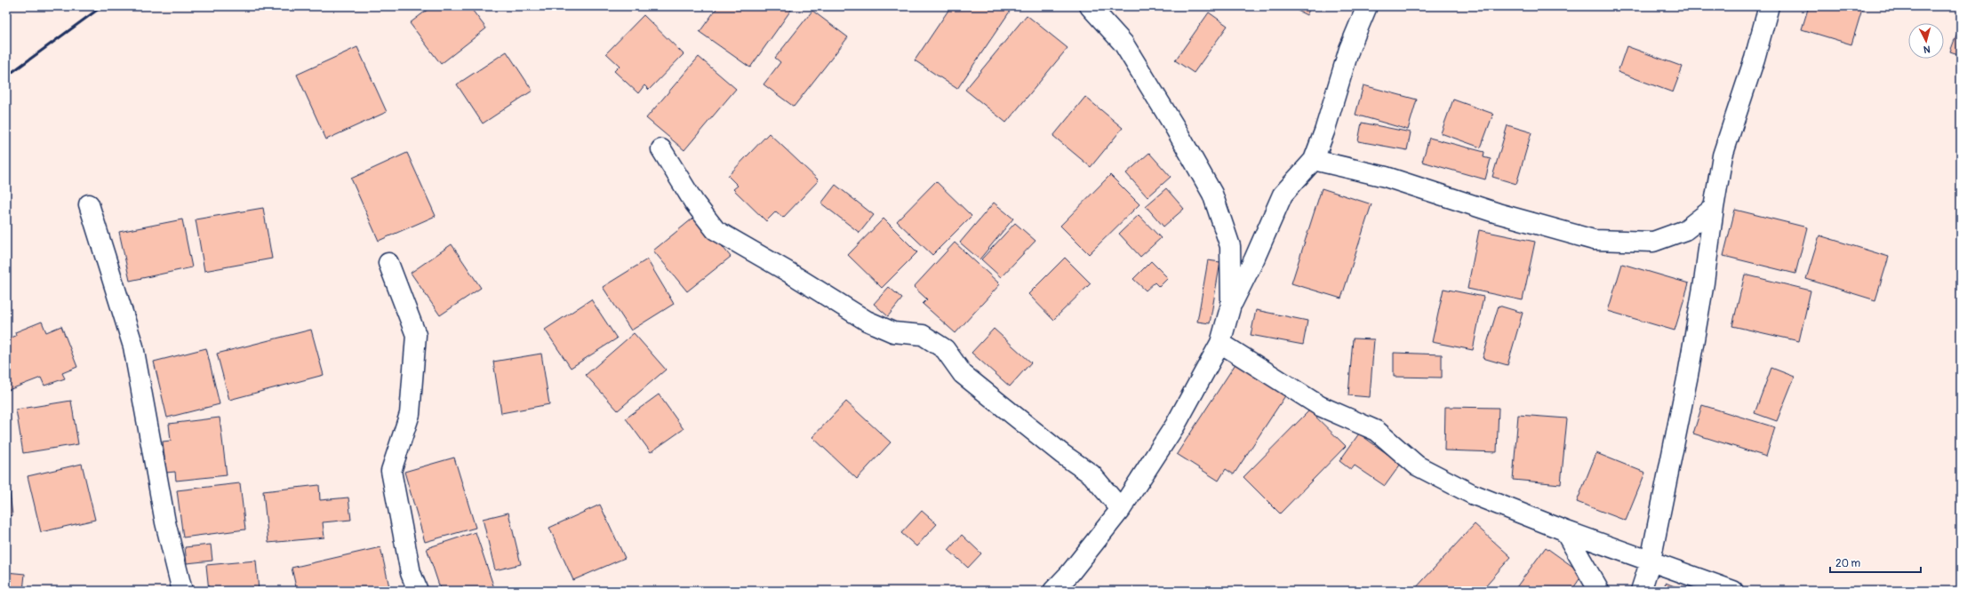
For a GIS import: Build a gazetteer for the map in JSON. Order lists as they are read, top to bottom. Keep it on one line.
{"scale_bar":"20 m","north":"bottom"}
